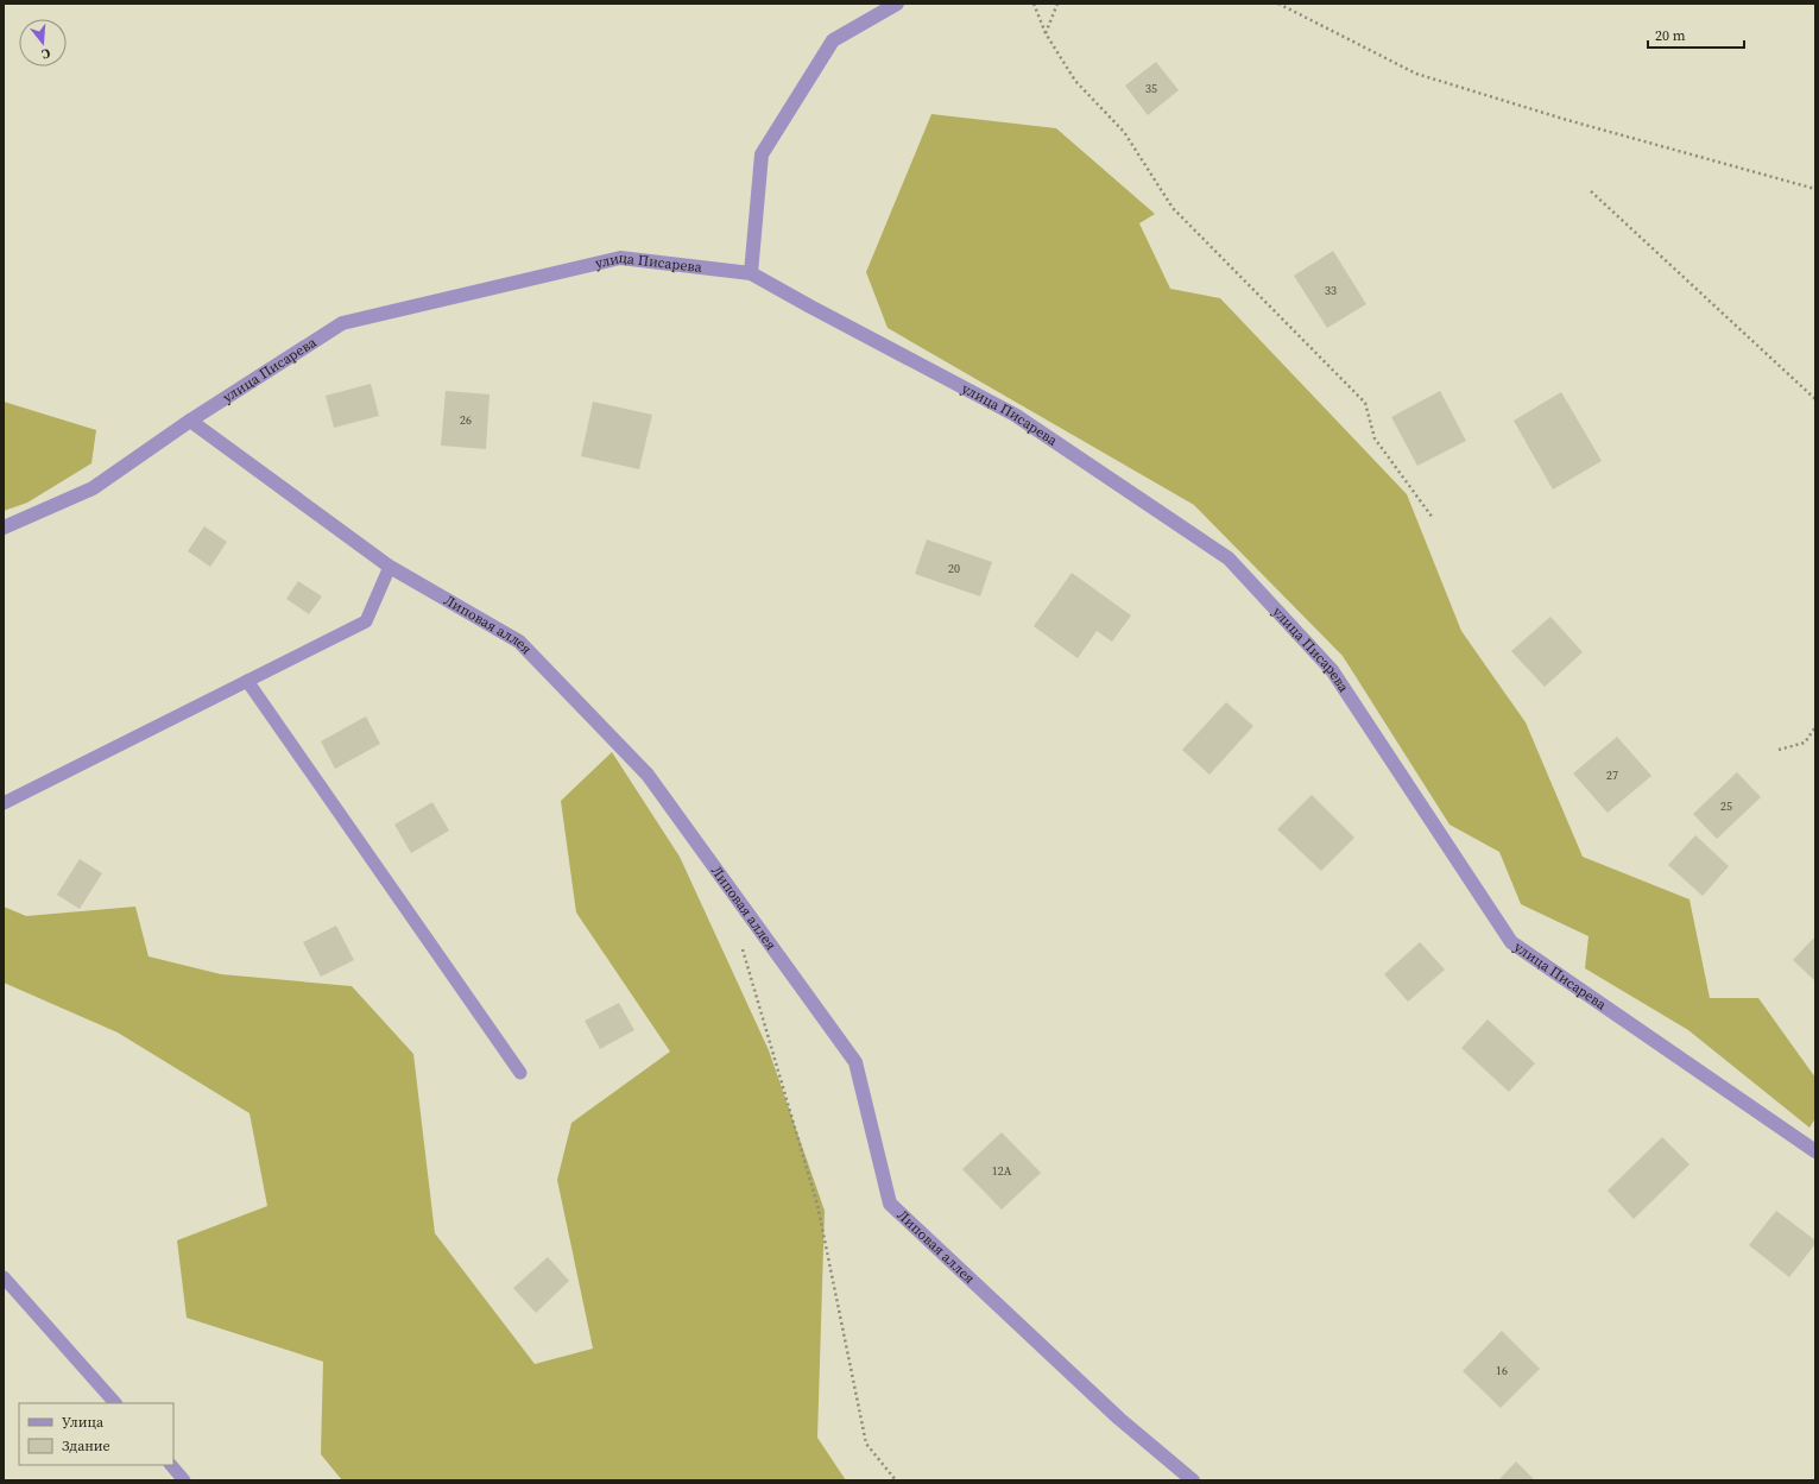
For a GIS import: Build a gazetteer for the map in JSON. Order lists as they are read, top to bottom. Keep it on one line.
{"streets":{"street":["улица Писарева","Липовая аллея"]},"crossings":[["улица Писарева","Липовая аллея"]],"house_numbers":["35","33","26","20","27","25","12А","16"],"legend":["Улица","Здание"],"scale_bar":"20 m","north":"bottom"}
